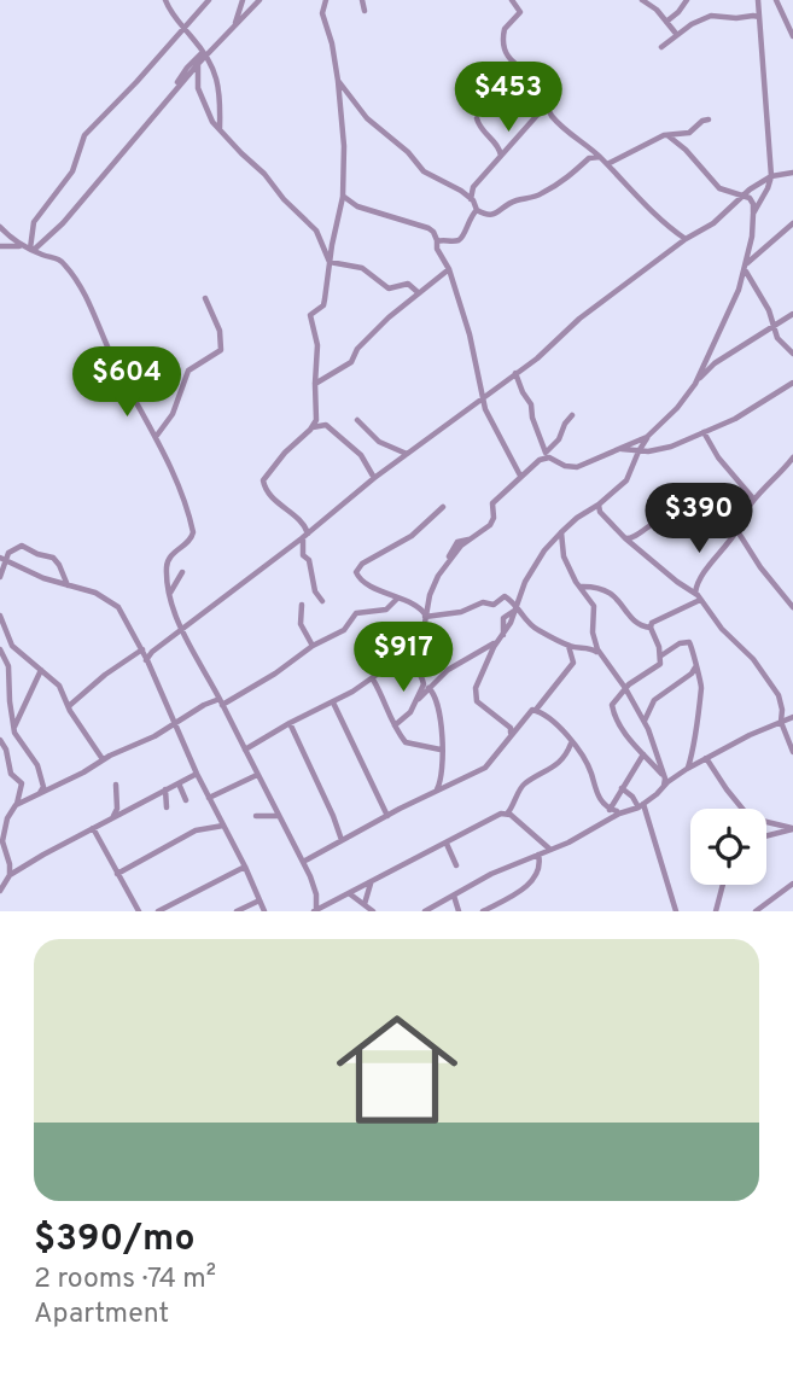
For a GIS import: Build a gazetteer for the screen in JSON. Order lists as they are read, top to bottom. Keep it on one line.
{"page":{"price":["$453","$604","$390","$917"],"list":[{"name":"$390/mo","note":"2 rooms · 74 m² · Apartment"}]}}
